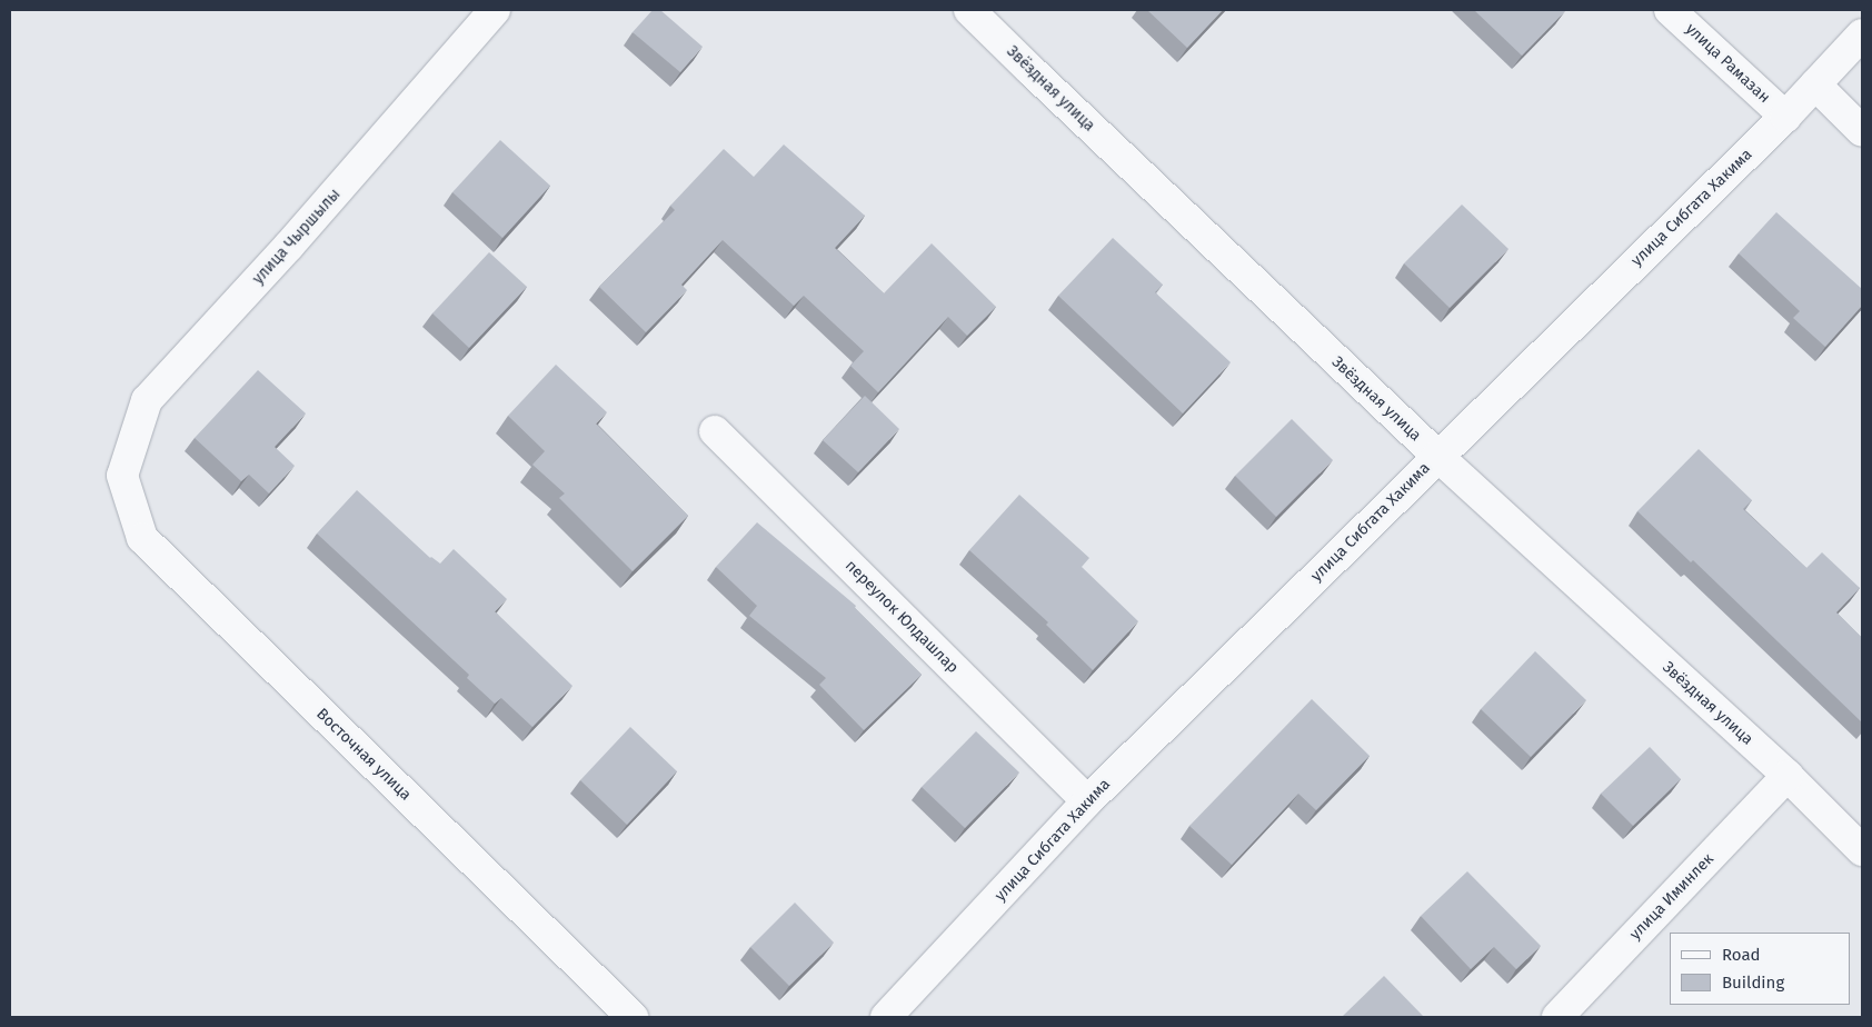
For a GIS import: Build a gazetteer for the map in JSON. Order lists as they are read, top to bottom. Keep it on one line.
{"streets":{"street":["улица Рамазан","Звёздная улица","улица Сибгата Хакима","улица Чыршылы","переулок Юлдашлар","Восточная улица","улица Иминлек"]},"crossings":[["улица Рамазан","улица Сибгата Хакима"],["Звёздная улица","улица Сибгата Хакима"],["Звёздная улица","улица Иминлек"],["улица Сибгата Хакима","переулок Юлдашлар"],["улица Чыршылы","Восточная улица"]],"legend":["Road","Building"]}
